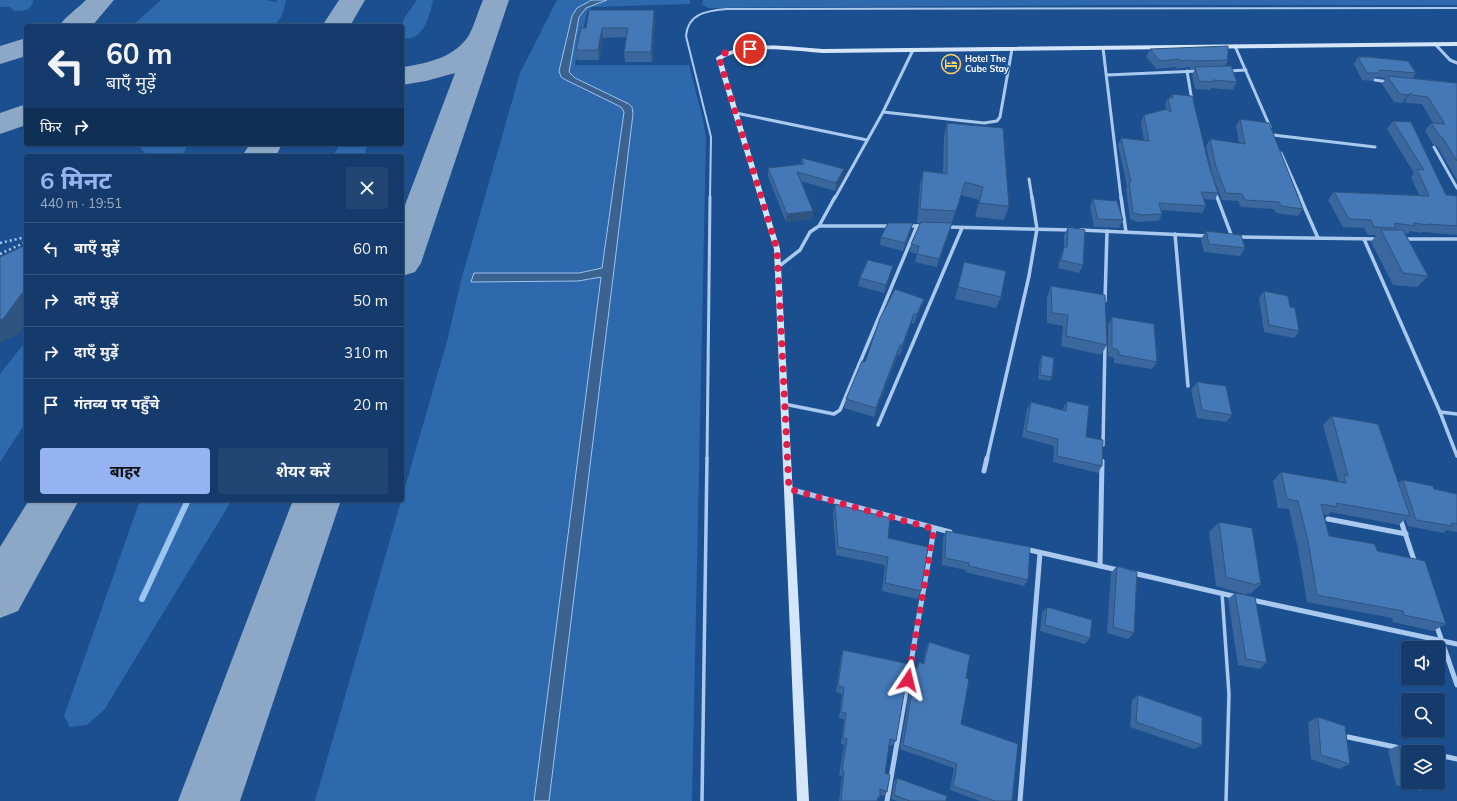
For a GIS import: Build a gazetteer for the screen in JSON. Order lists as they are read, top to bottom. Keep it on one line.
{"places":{"hotel":["Hotel The Cube Stay"]},"page":{"turn":["60 m","बाएँ मुड़ें"],"then":"फिर","heading":["6 मिनट","440 m · 19:51"],"list":[{"name":"बाएँ मुड़ें","value":"60 m"},{"name":"दाएँ मुड़ें","value":"50 m"},{"name":"दाएँ मुड़ें","value":"310 m"},{"name":"गंतव्य पर पहुँचे","value":"20 m"}],"buttons":["बाहर","शेयर करें"]}}
